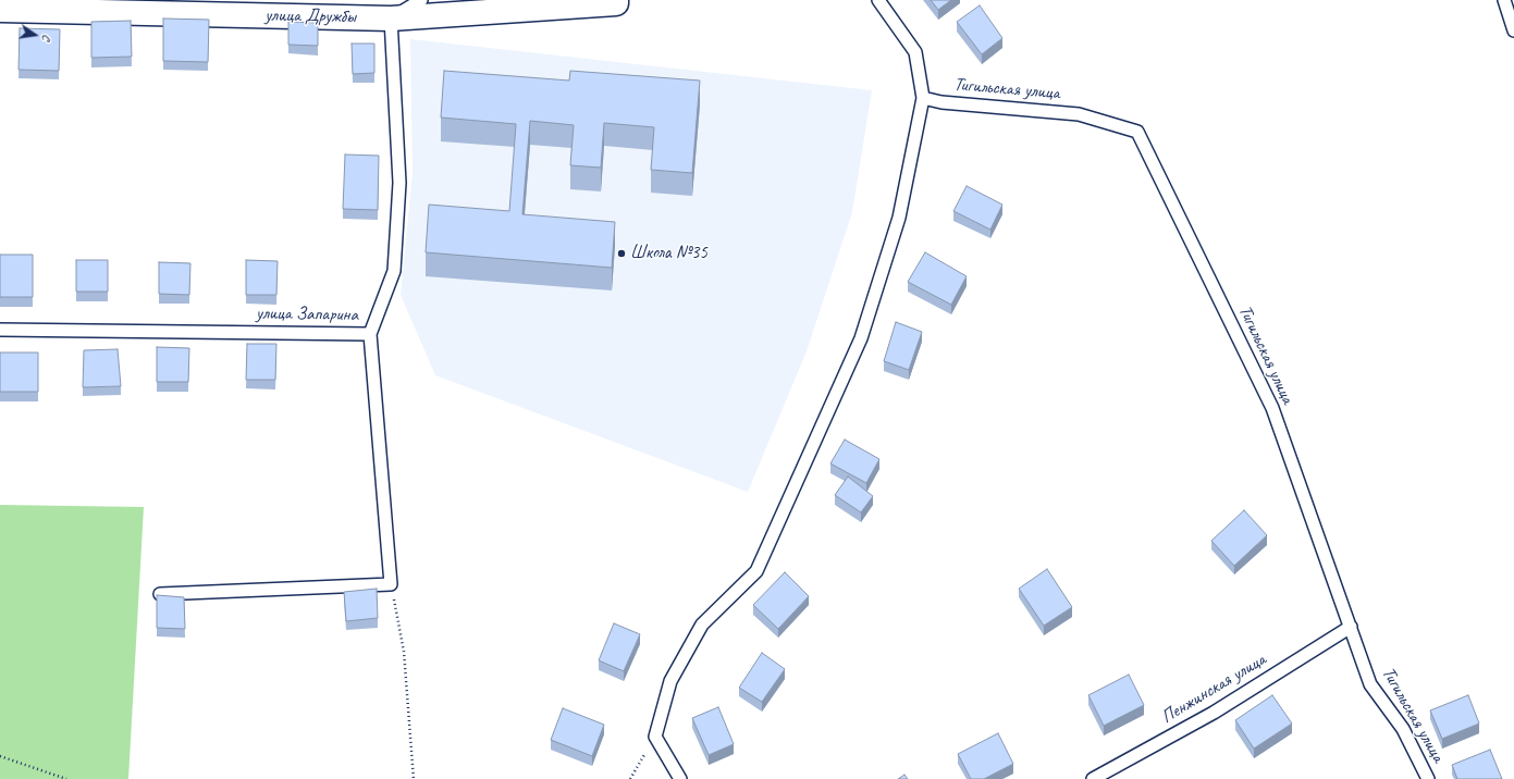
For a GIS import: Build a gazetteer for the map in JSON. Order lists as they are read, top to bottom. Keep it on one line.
{"streets":{"street":["улица Дружбы"],"lane":["Тигильская улица","улица Запарина","Пенжинская улица"]},"crossings":[["улица Дружбы","улица Запарина"],["Тигильская улица","Пенжинская улица"]],"places":["Школа №35"],"north":"right"}
